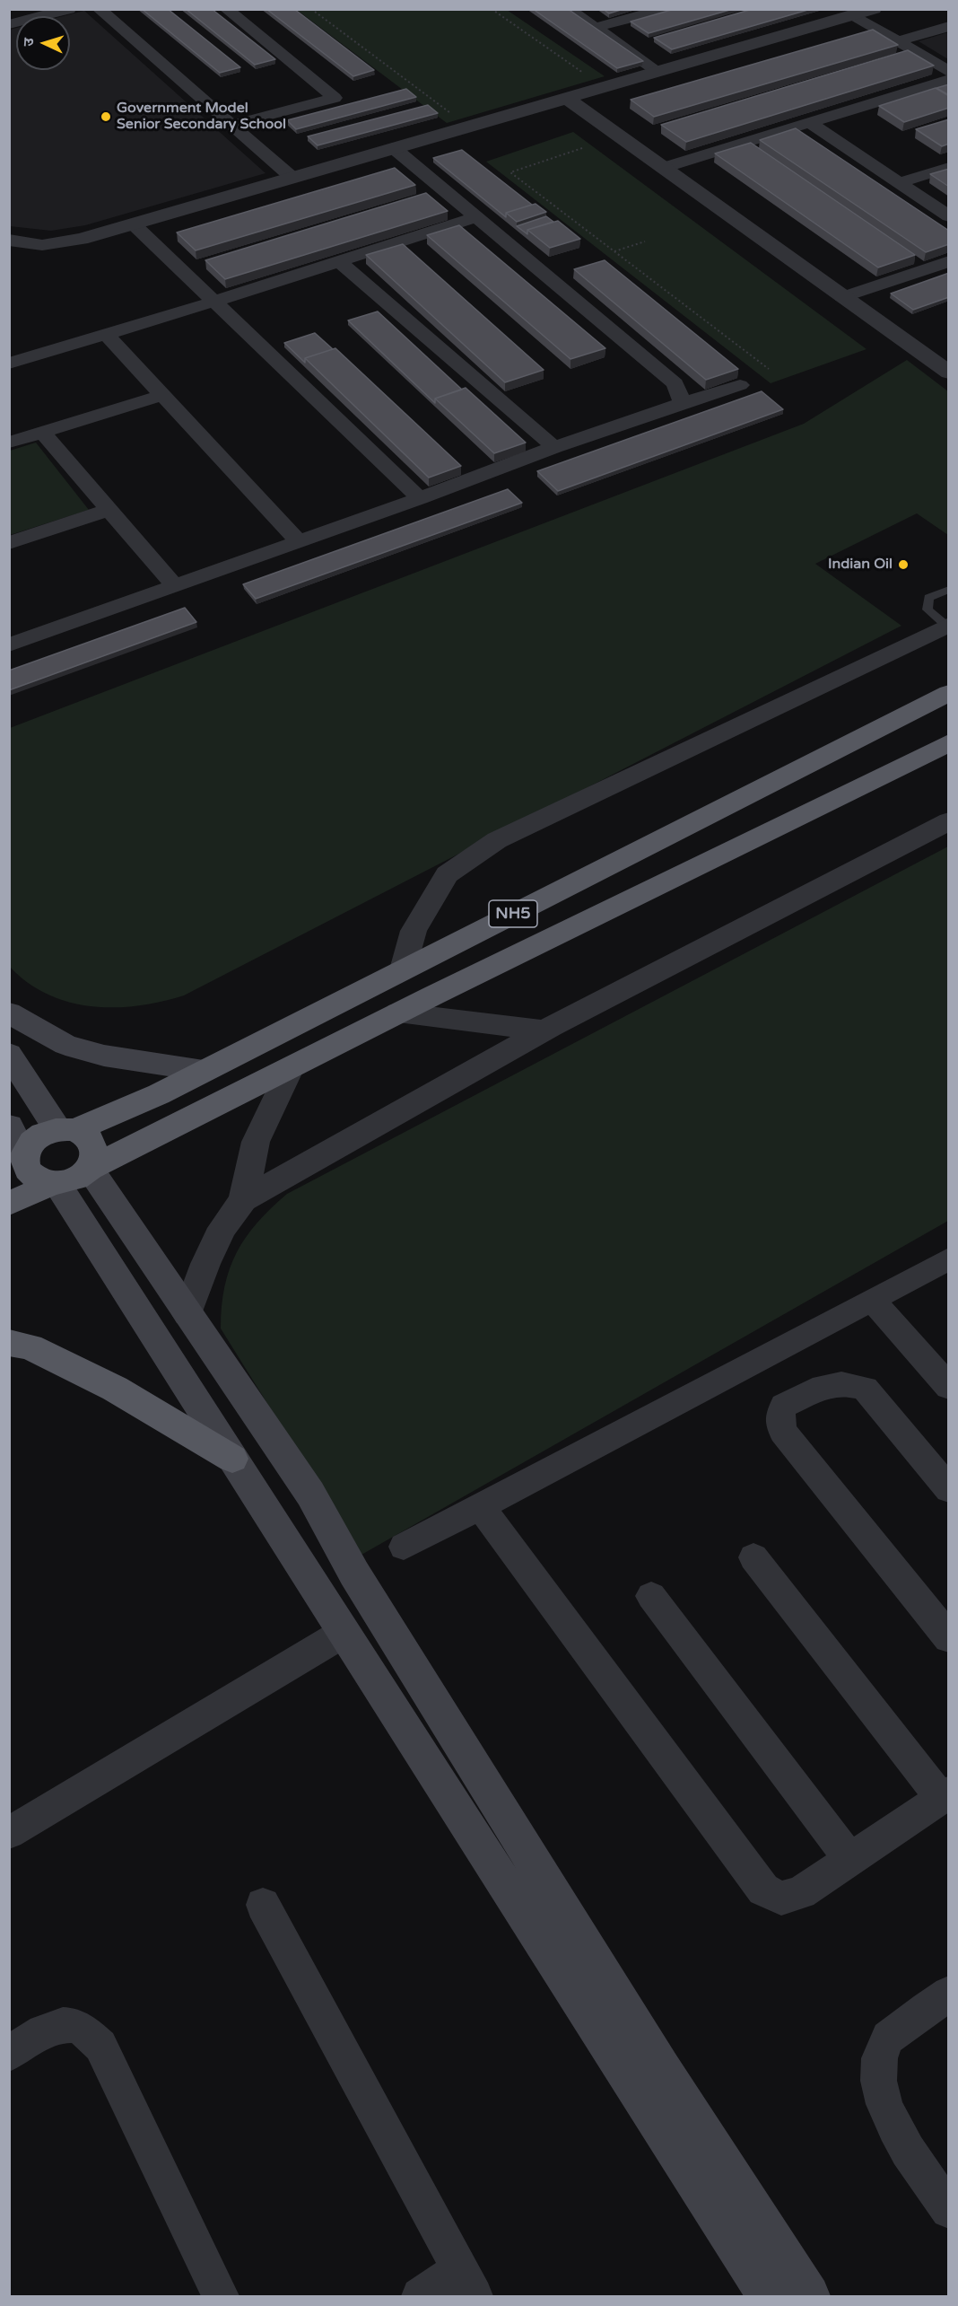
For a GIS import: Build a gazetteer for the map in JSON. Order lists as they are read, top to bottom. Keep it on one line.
{"streets":{"highway":["NH5"]},"places":["Government Model Senior Secondary School","Indian Oil"],"north":"left"}
